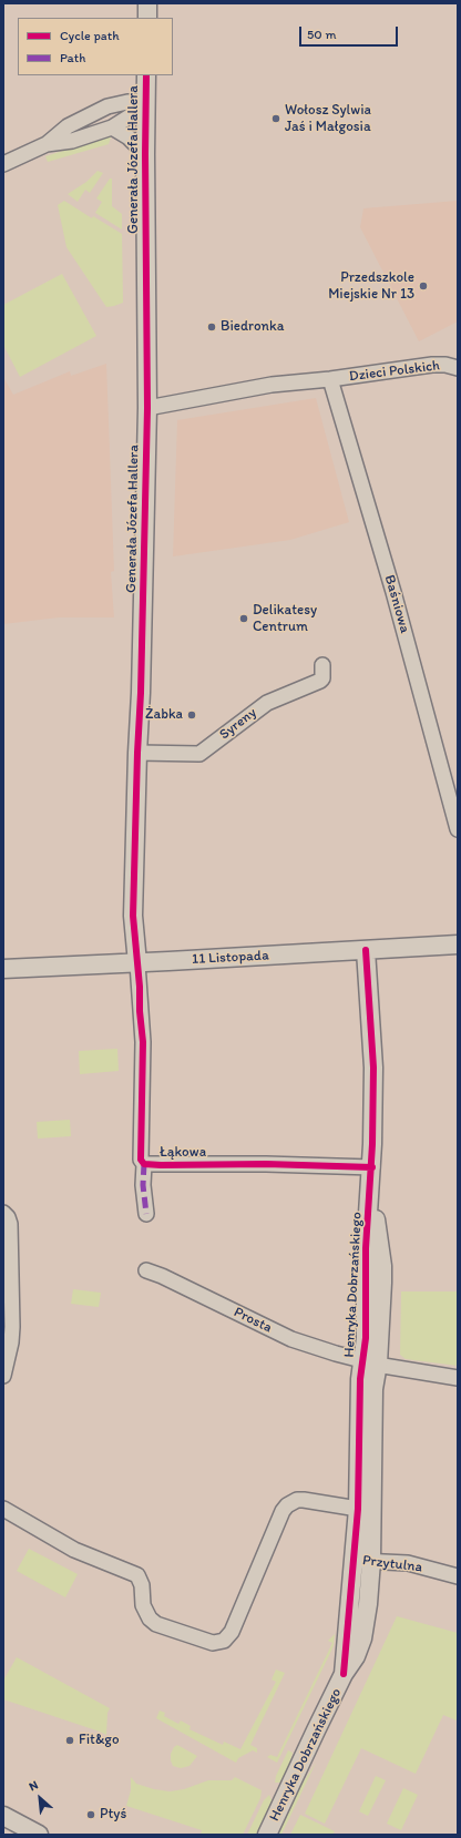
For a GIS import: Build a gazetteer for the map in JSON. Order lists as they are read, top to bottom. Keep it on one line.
{"streets":{"street":["Generała Józefa Hallera","Dzieci Polskich","Baśniowa","Syreny","11 Listopada","Łąkowa","Henryka Dobrzańskiego","Prosta","Przytulna"]},"crossings":[["Generała Józefa Hallera","Dzieci Polskich"],["Generała Józefa Hallera","Syreny"],["Generała Józefa Hallera","11 Listopada"],["Generała Józefa Hallera","Łąkowa"],["Dzieci Polskich","Baśniowa"],["11 Listopada","Łąkowa"],["11 Listopada","Henryka Dobrzańskiego"],["Łąkowa","Henryka Dobrzańskiego"],["Henryka Dobrzańskiego","Prosta"],["Henryka Dobrzańskiego","Przytulna"]],"places":["Wołosz Sylwia Jaś i Małgosia","Przedszkole Miejskie Nr 13","Biedronka","Delikatesy Centrum","Żabka","Fit&go","Ptyś"],"legend":["Cycle path","Path"],"scale_bar":"50 m","north":"top left"}
